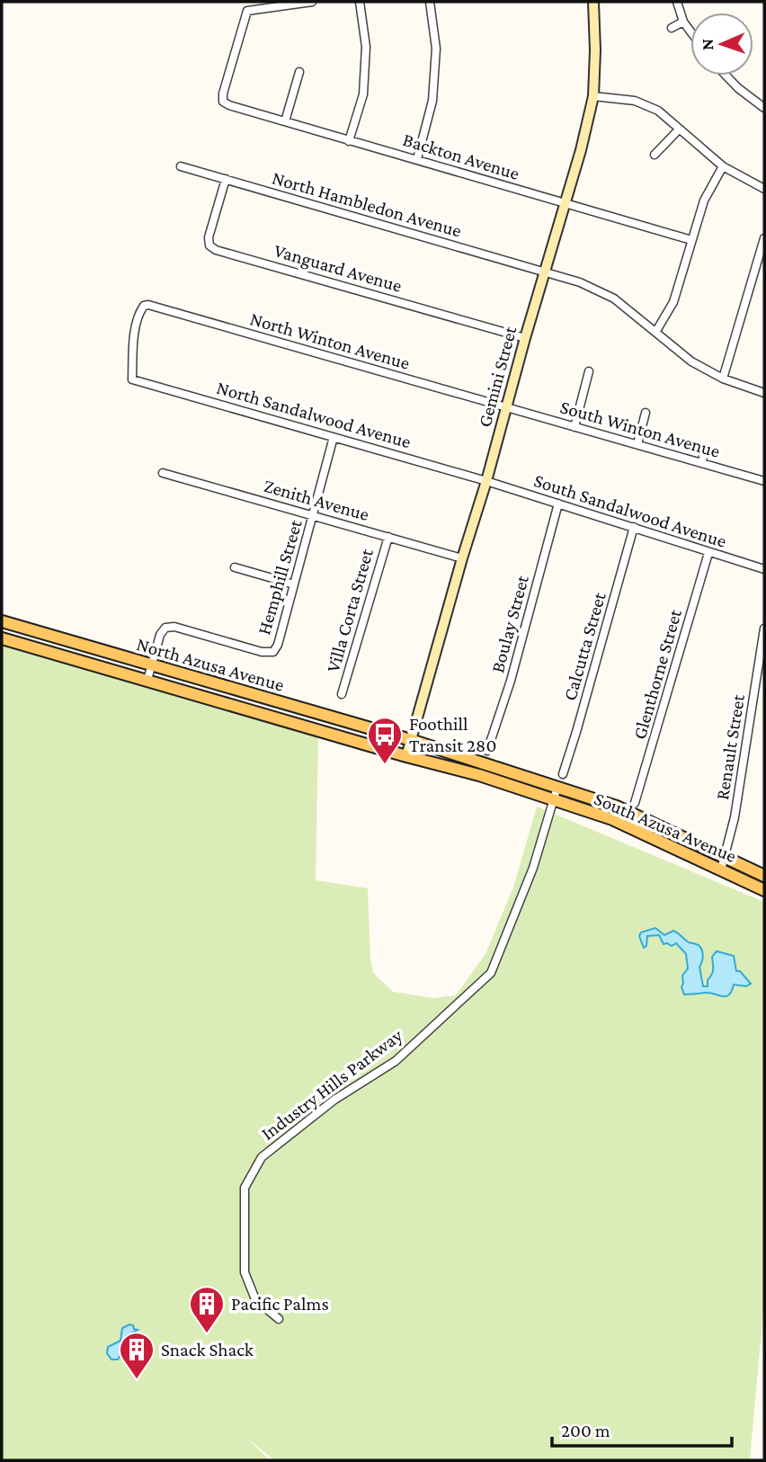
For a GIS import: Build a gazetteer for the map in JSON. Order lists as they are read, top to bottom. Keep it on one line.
{"streets":{"main road":["North Azusa Avenue","South Azusa Avenue"],"street":["Backton Avenue","North Hambledon Avenue","Vanguard Avenue","North Winton Avenue","Gemini Street","North Sandalwood Avenue","South Winton Avenue","Zenith Avenue","South Sandalwood Avenue","Hemphill Street","Villa Corta Street","Boulay Street","Calcutta Street","Glenthorne Street","Renault Street","Industry Hills Parkway"]},"crossings":[["Backton Avenue","Gemini Street"],["North Hambledon Avenue","Vanguard Avenue"],["North Hambledon Avenue","Gemini Street"],["Vanguard Avenue","Gemini Street"],["North Winton Avenue","Gemini Street"],["North Winton Avenue","North Sandalwood Avenue"],["North Winton Avenue","South Winton Avenue"],["Gemini Street","North Sandalwood Avenue"],["Gemini Street","South Winton Avenue"],["Gemini Street","Zenith Avenue"],["Gemini Street","South Sandalwood Avenue"],["Gemini Street","North Azusa Avenue"],["Gemini Street","South Azusa Avenue"],["North Sandalwood Avenue","South Sandalwood Avenue"],["North Sandalwood Avenue","Hemphill Street"],["Zenith Avenue","Hemphill Street"],["Zenith Avenue","Villa Corta Street"],["South Sandalwood Avenue","Boulay Street"],["South Sandalwood Avenue","Calcutta Street"],["South Sandalwood Avenue","Glenthorne Street"],["Hemphill Street","North Azusa Avenue"],["North Azusa Avenue","South Azusa Avenue"],["Renault Street","South Azusa Avenue"],["South Azusa Avenue","Industry Hills Parkway"]],"places":{"bus stop":["Foothill Transit 280"],"building":["Pacific Palms","Snack Shack"]},"scale_bar":"200 m","north":"left"}
